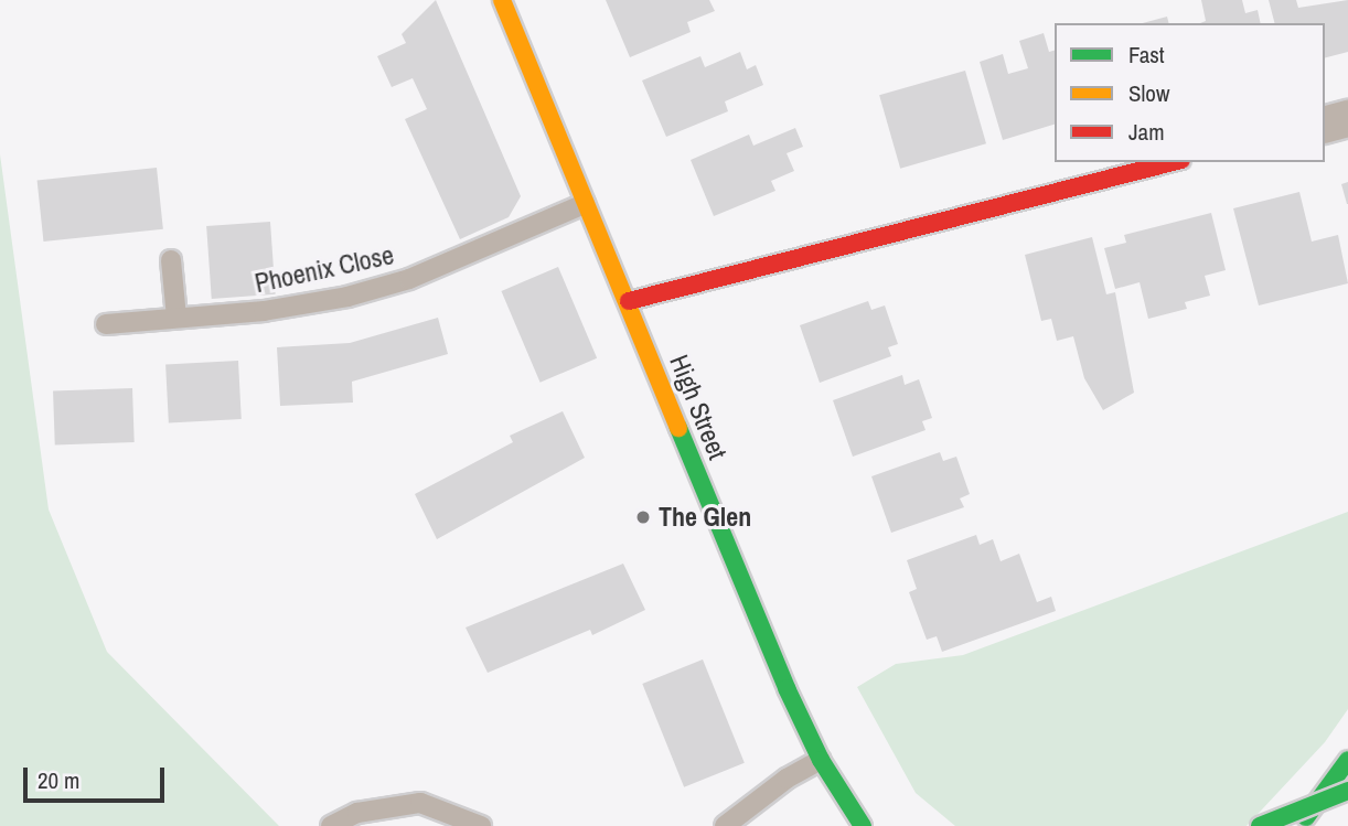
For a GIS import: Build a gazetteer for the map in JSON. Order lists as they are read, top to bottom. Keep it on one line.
{"streets":{"main road":["High Street"],"lane":["Phoenix Close"]},"crossings":[["Phoenix Close","High Street"]],"places":["The Glen"],"legend":["Fast","Slow","Jam"],"scale_bar":"20 m"}
